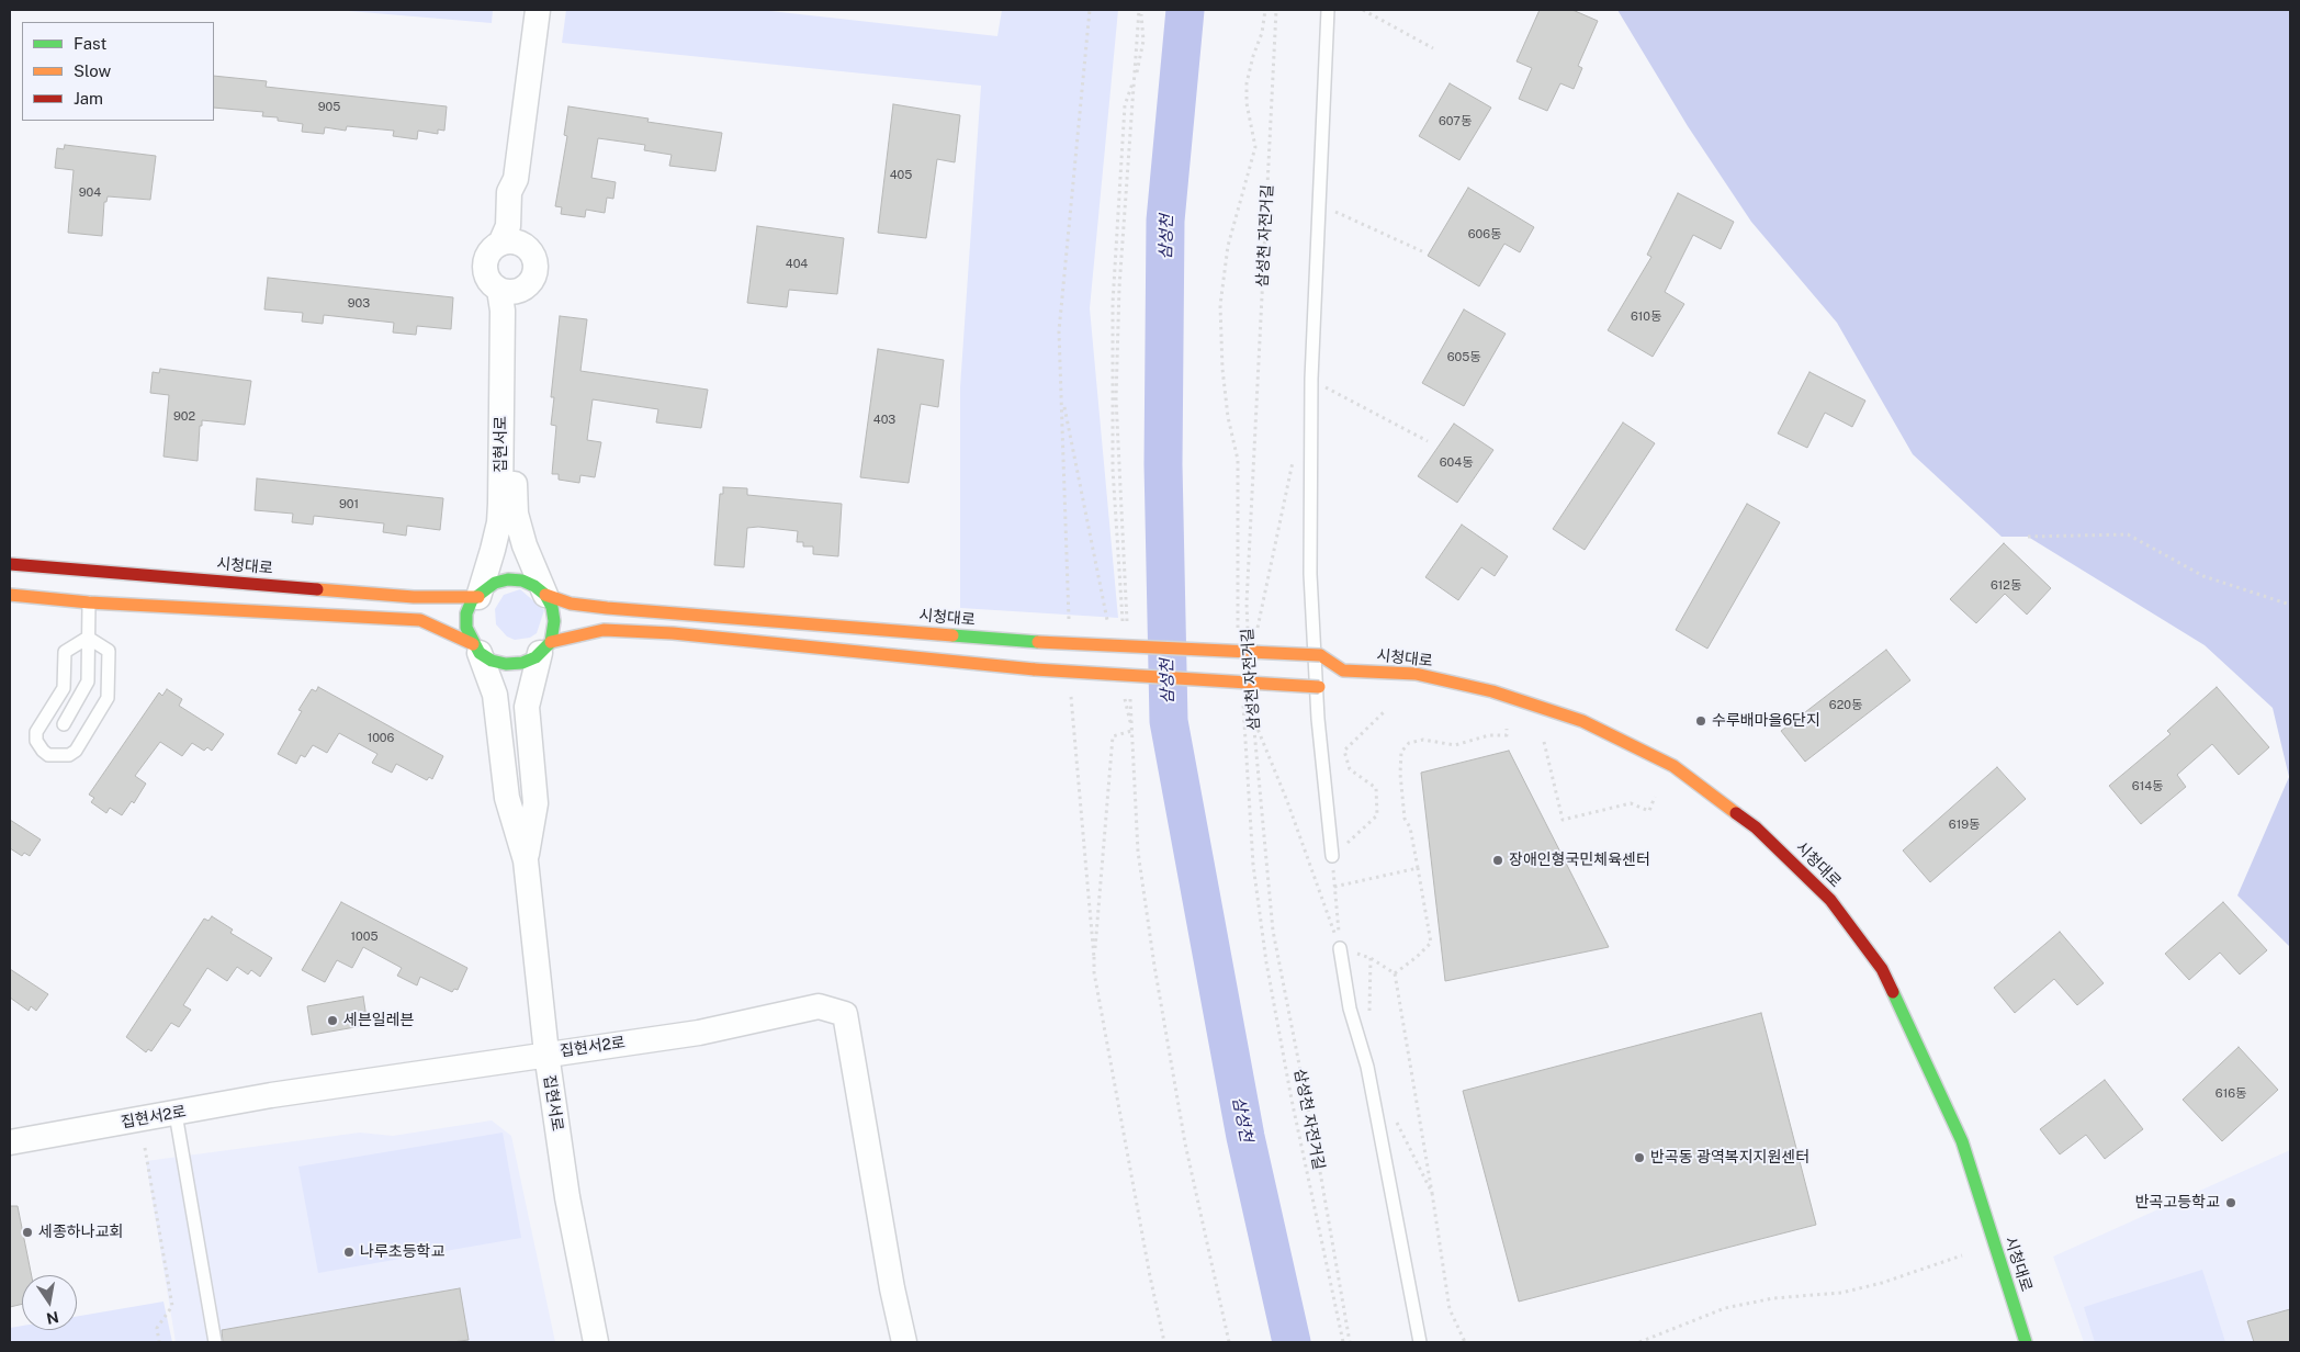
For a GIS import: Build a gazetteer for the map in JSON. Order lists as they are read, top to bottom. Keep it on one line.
{"streets":{"street":["집현서로","시청대로","집현서2로"],"path":["삼성천 자전거길"]},"crossings":[["집현서로","시청대로"],["집현서로","집현서2로"]],"water":["삼성천"],"places":["수루배마을6단지","장애인형국민체육센터","세븐일레븐","반곡동 광역복지지원센터","반곡고등학교","세종하나교회","나루초등학교"],"house_numbers":["905","607동","405","904","606동","404","903","610동","605동","902","403","604동","901","612동","620동","1006","614동","619동","1005","616동"],"legend":["Fast","Slow","Jam"],"north":"bottom"}
